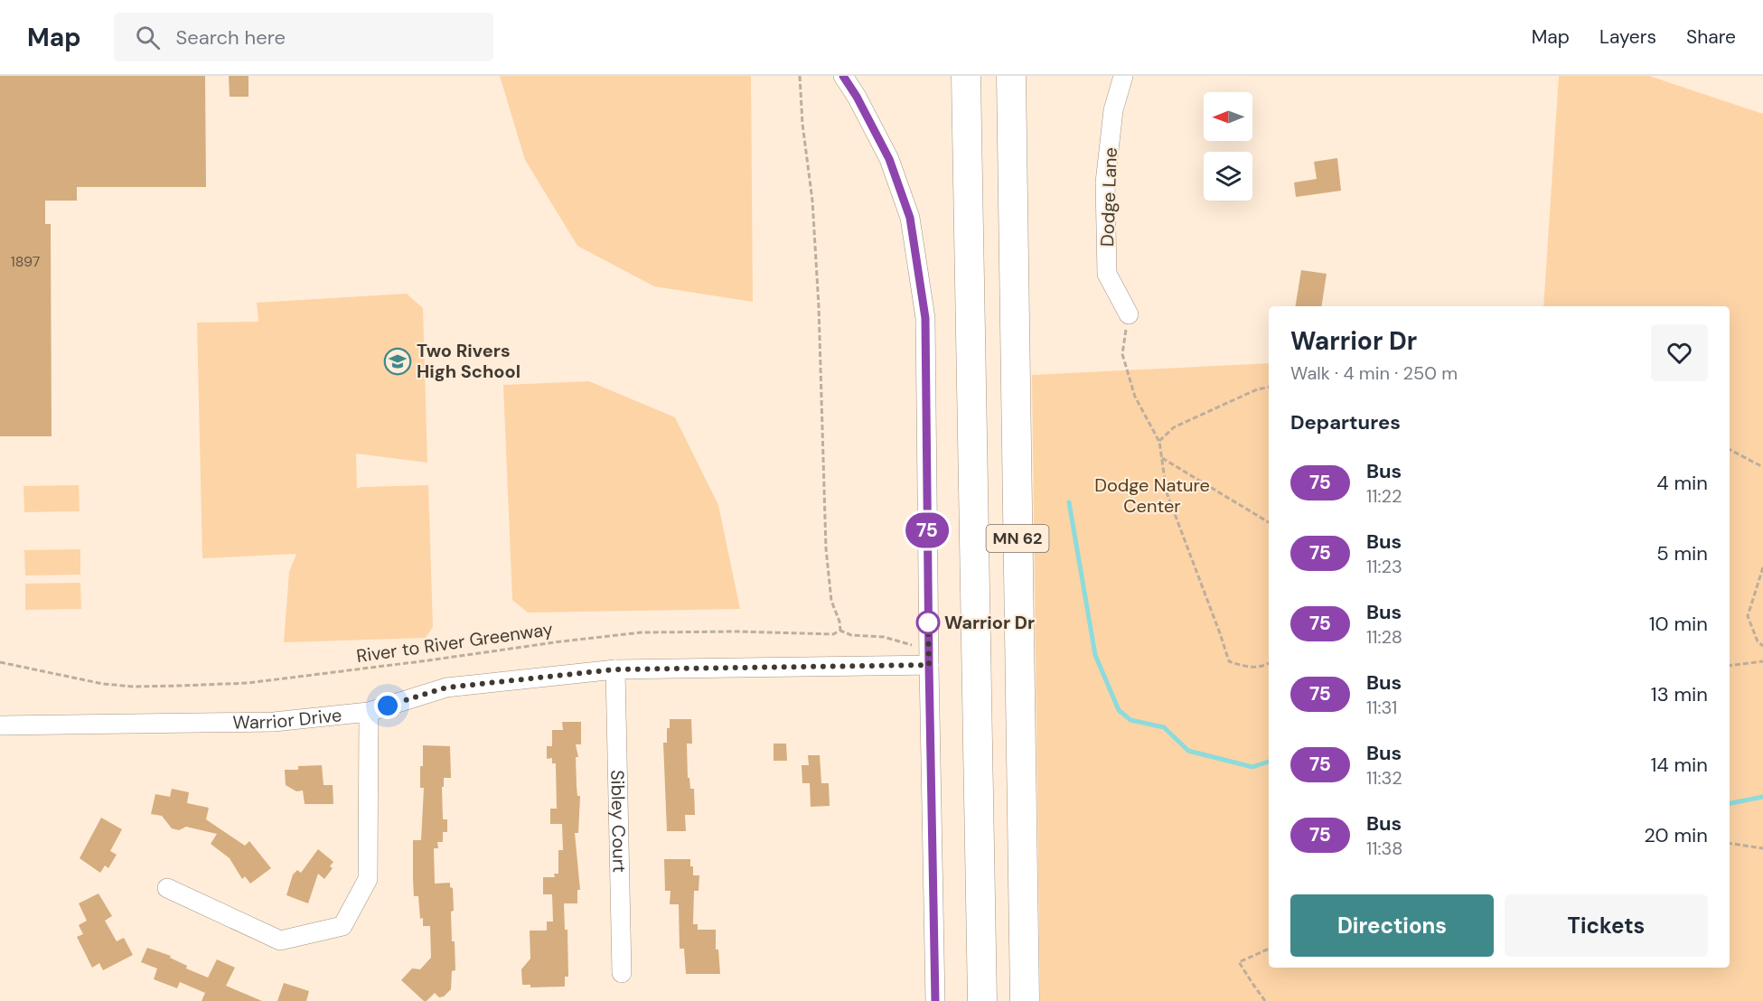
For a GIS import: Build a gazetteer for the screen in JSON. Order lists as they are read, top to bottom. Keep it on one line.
{"streets":{"highway":["MN 62"],"street":["Dodge Lane","Warrior Drive","Sibley Court"],"path":["River to River Greenway"]},"crossings":[["Warrior Drive","Sibley Court"]],"parks":["Dodge Nature Center"],"places":{"school or university":["Two Rivers High School"],"other":["Warrior Dr"]},"lines":["bus line 75"],"house_numbers":["1897"],"north":"left","page":{"header":"Map","search":"Search here","nav":["Map","Layers","Share"],"on_map":"75","heading":[["Warrior Dr","Walk · 4 min · 250 m"],"Departures"],"list":[{"mark":"75","name":"Bus","note":"11:22","value":"4 min"},{"mark":"75","name":"Bus","note":"11:23","value":"5 min"},{"mark":"75","name":"Bus","note":"11:28","value":"10 min"},{"mark":"75","name":"Bus","note":"11:31","value":"13 min"},{"mark":"75","name":"Bus","note":"11:32","value":"14 min"},{"mark":"75","name":"Bus","note":"11:38","value":"20 min"}],"buttons":["Directions","Tickets"]}}
